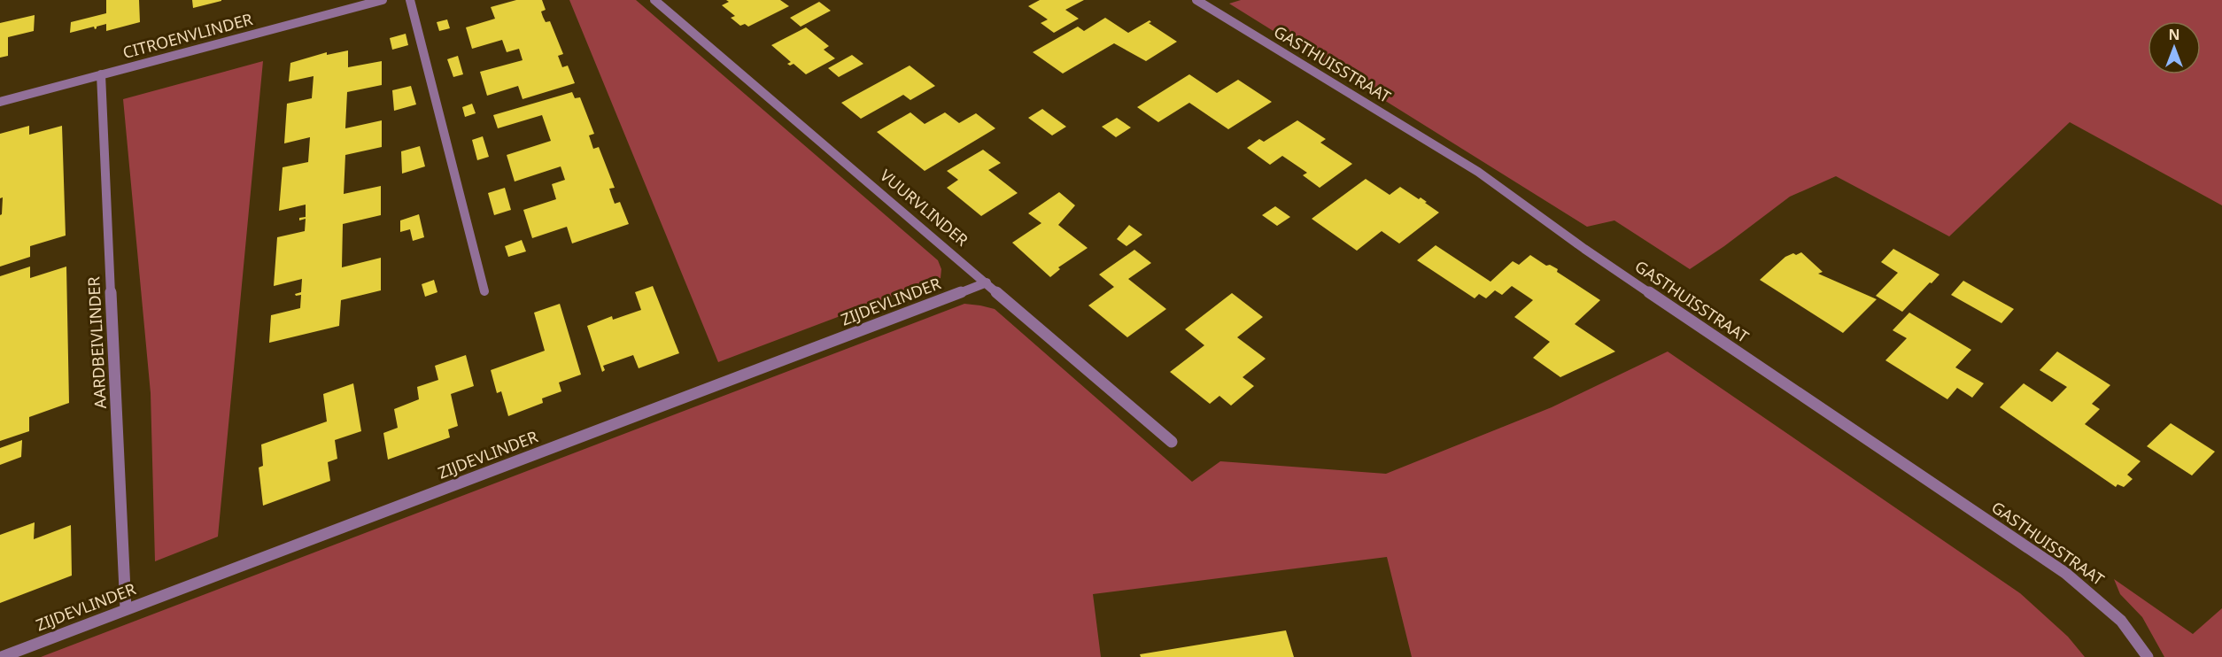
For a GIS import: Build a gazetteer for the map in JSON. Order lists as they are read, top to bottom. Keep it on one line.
{"streets":{"street":["CITROENVLINDER","GASTHUISSTRAAT","VUURVLINDER","ZIJDEVLINDER","AARDBEIVLINDER"]},"crossings":[["CITROENVLINDER","AARDBEIVLINDER"],["VUURVLINDER","ZIJDEVLINDER"],["ZIJDEVLINDER","AARDBEIVLINDER"]],"north":"top"}
